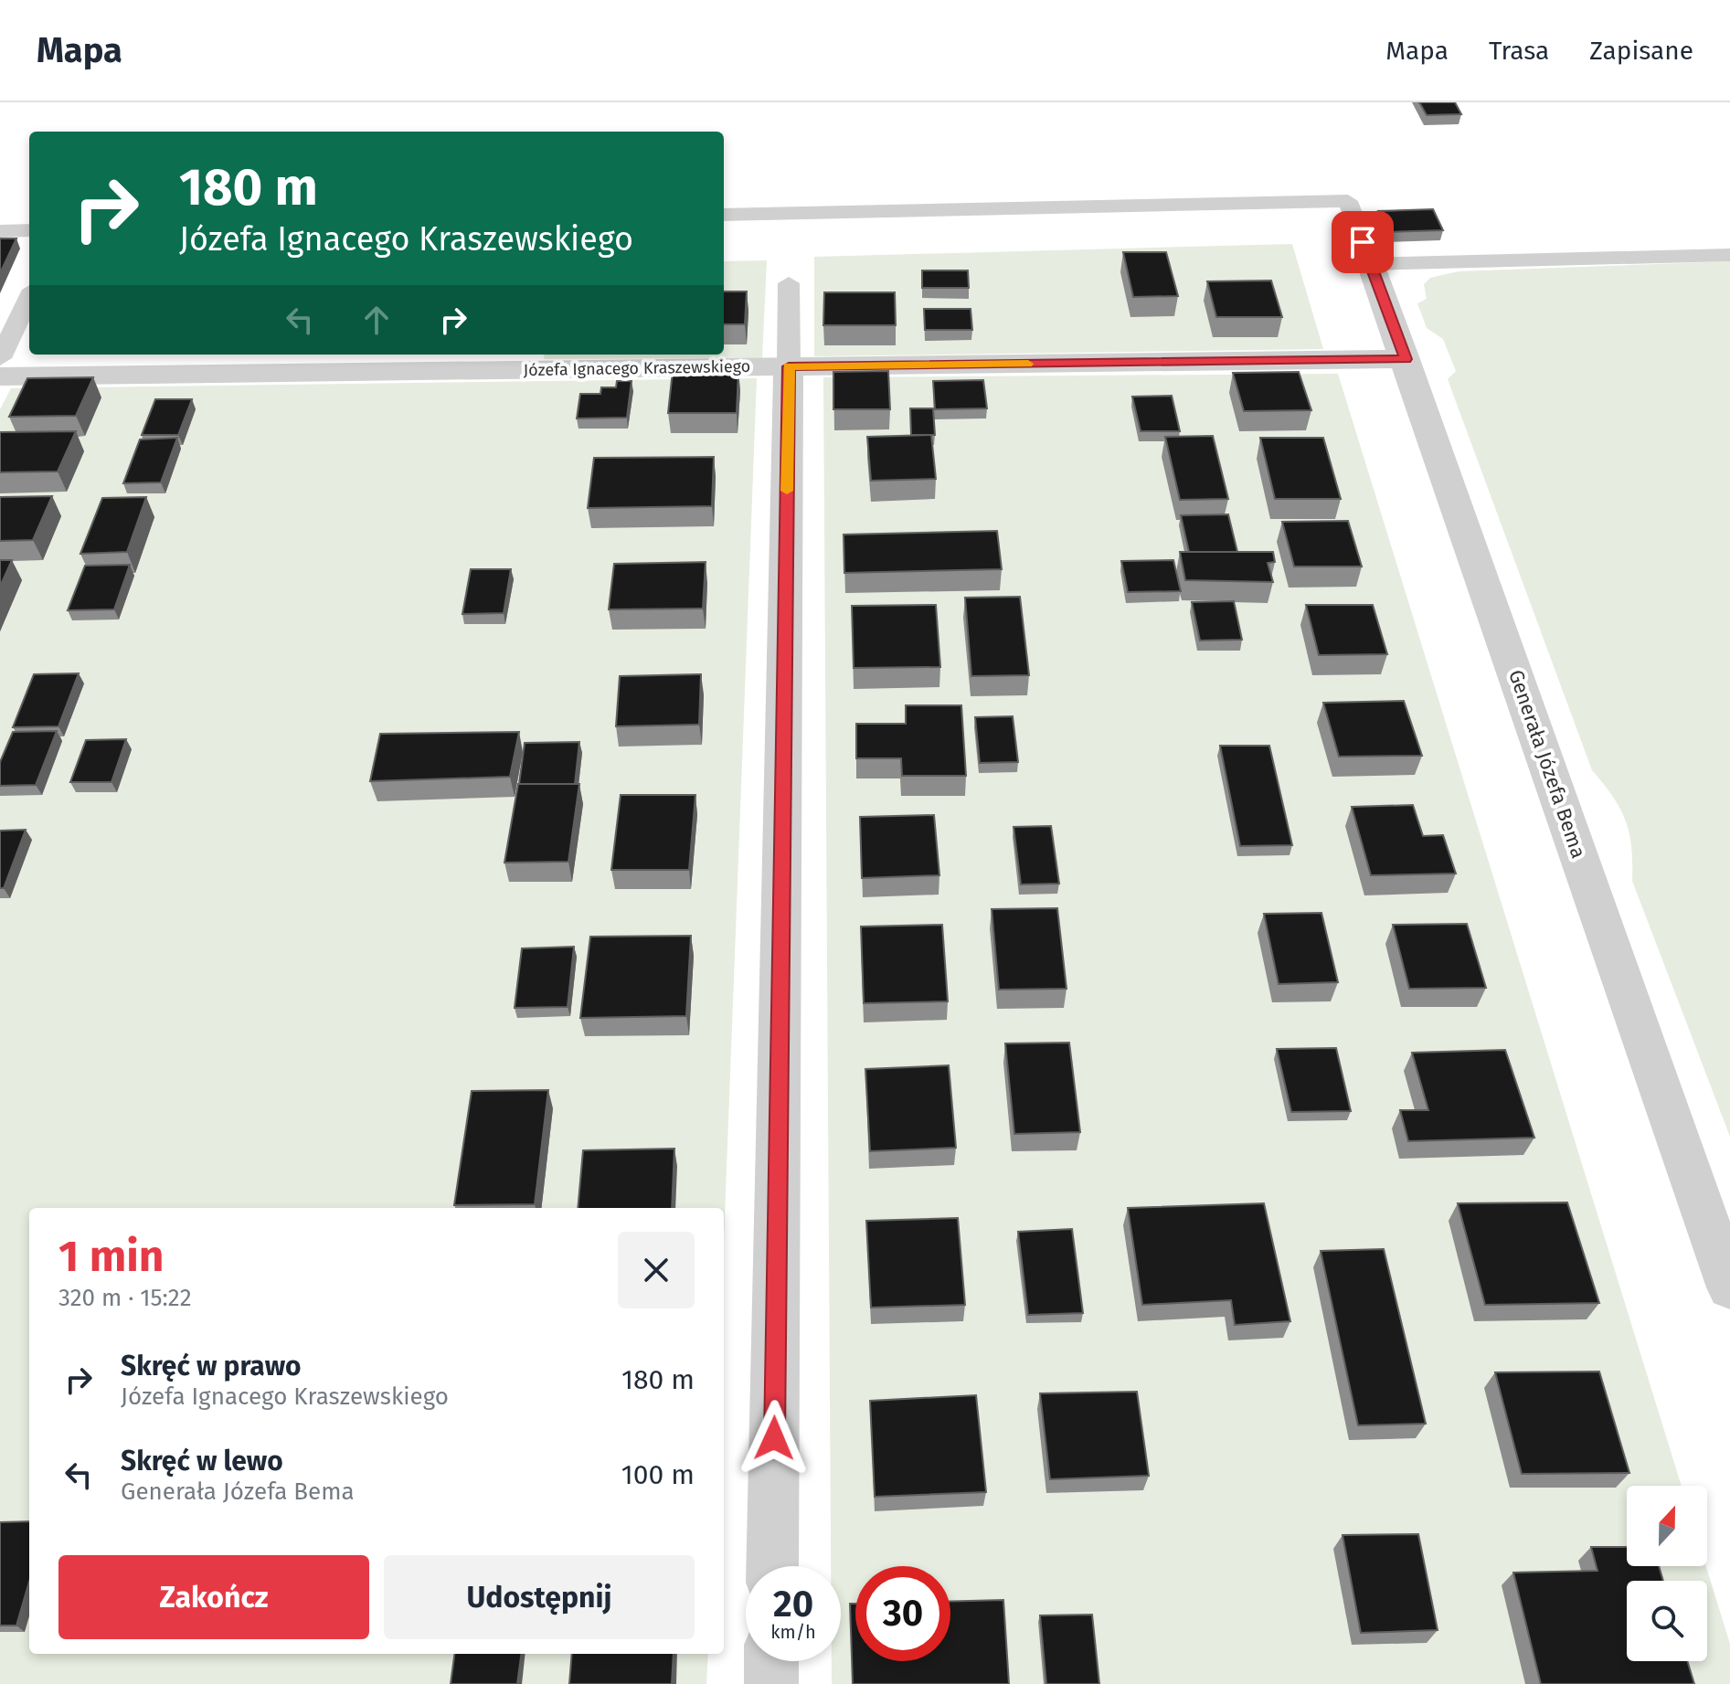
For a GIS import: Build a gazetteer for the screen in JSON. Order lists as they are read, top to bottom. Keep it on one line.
{"streets":{"street":["Józefa Ignacego Kraszewskiego","Generała Józefa Bema"]},"crossings":[["Józefa Ignacego Kraszewskiego","Generała Józefa Bema"]],"north":"top","page":{"header":"Mapa","nav":["Mapa","Trasa","Zapisane"],"turn":["180 m","Józefa Ignacego Kraszewskiego"],"heading":["1 min","320 m · 15:22"],"list":[{"name":"Skręć w prawo","note":"Józefa Ignacego Kraszewskiego","value":"180 m"},{"name":"Skręć w lewo","note":"Generała Józefa Bema","value":"100 m"}],"buttons":["Zakończ","Udostępnij"],"speed":"20 km/h","limit":"30"}}
